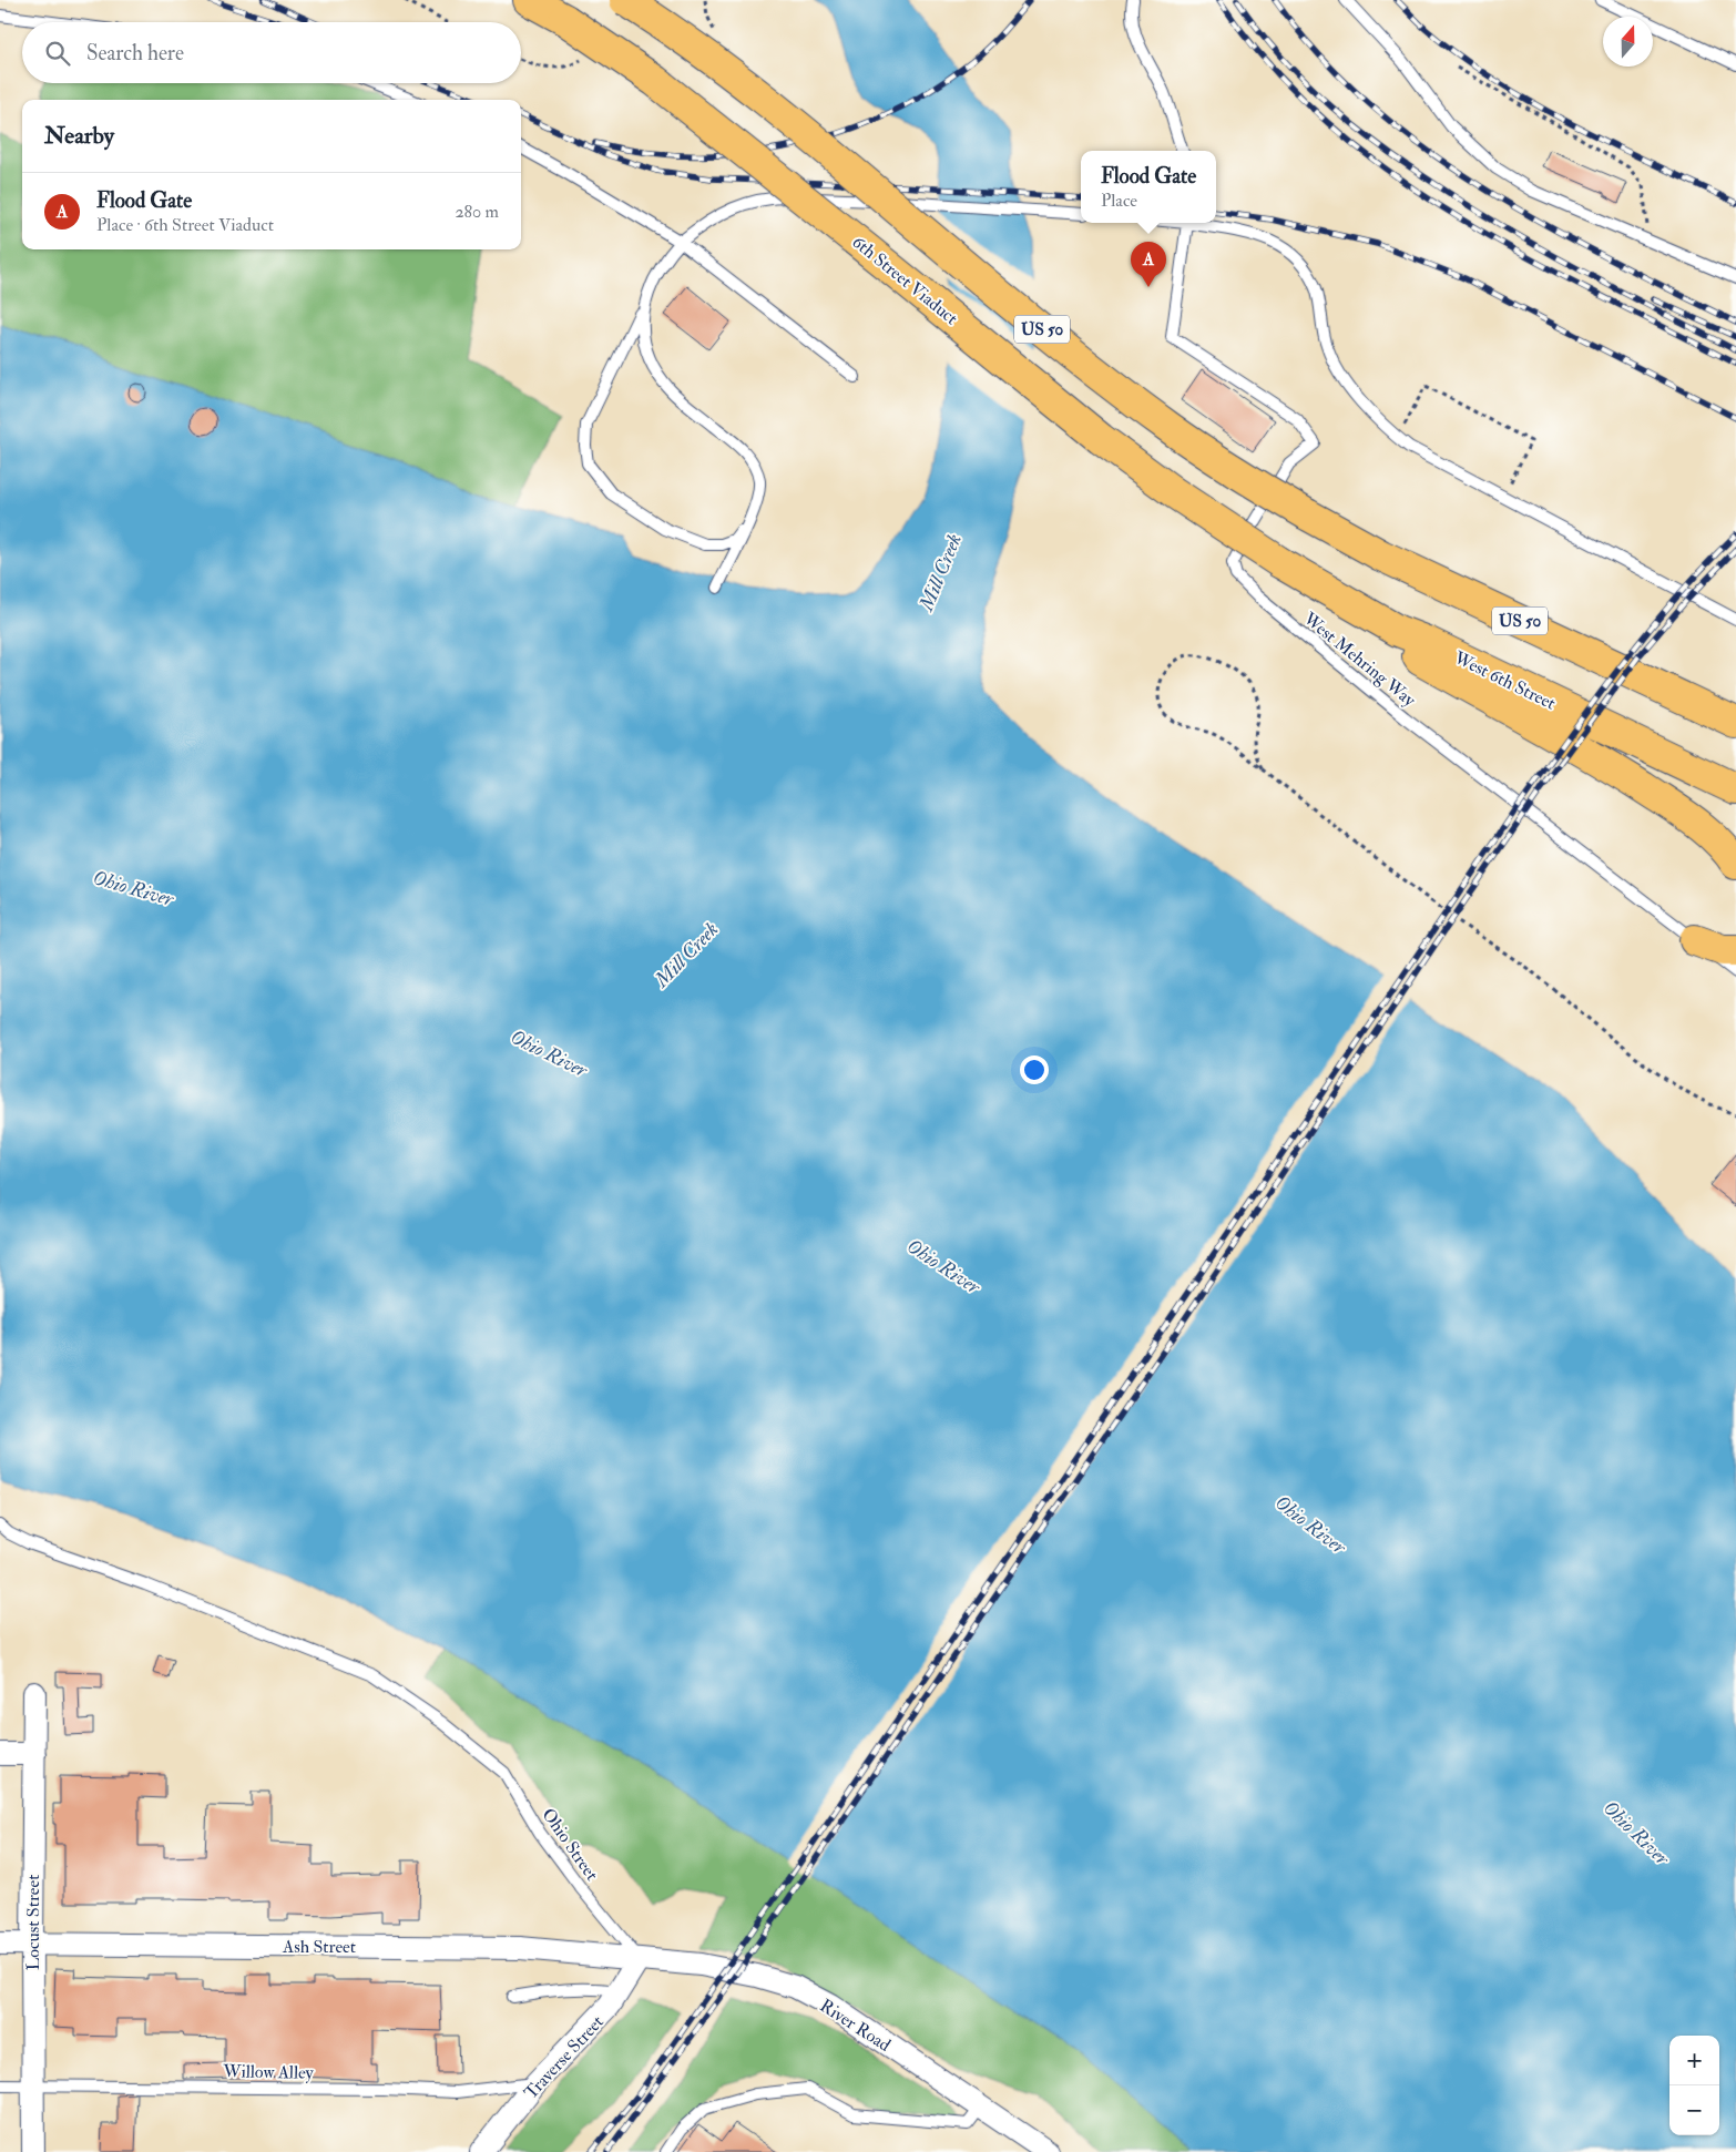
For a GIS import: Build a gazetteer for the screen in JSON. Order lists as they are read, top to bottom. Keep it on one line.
{"streets":{"highway":["6th Street Viaduct","US 50","West 6th Street"],"street":["Locust Street","Ash Street","River Road","Traverse Street"],"lane":["West Mehring Way","Ohio Street","Willow Alley"]},"crossings":[["6th Street Viaduct","West 6th Street"],["Ohio Street","Ash Street"],["Ohio Street","River Road"],["Ohio Street","Traverse Street"],["Locust Street","Ash Street"],["Locust Street","Willow Alley"],["Ash Street","River Road"],["Ash Street","Traverse Street"],["River Road","Traverse Street"],["Traverse Street","Willow Alley"]],"water":["Mill Creek","Ohio River"],"north":"top","page":{"search":"Search here","heading":"Nearby","popup":["Flood Gate","Place"],"list":[{"mark":"A","name":"Flood Gate","note":"Place · 6th Street Viaduct","value":"280 m"}],"pins":"A","map_buttons":["+","−"]}}
